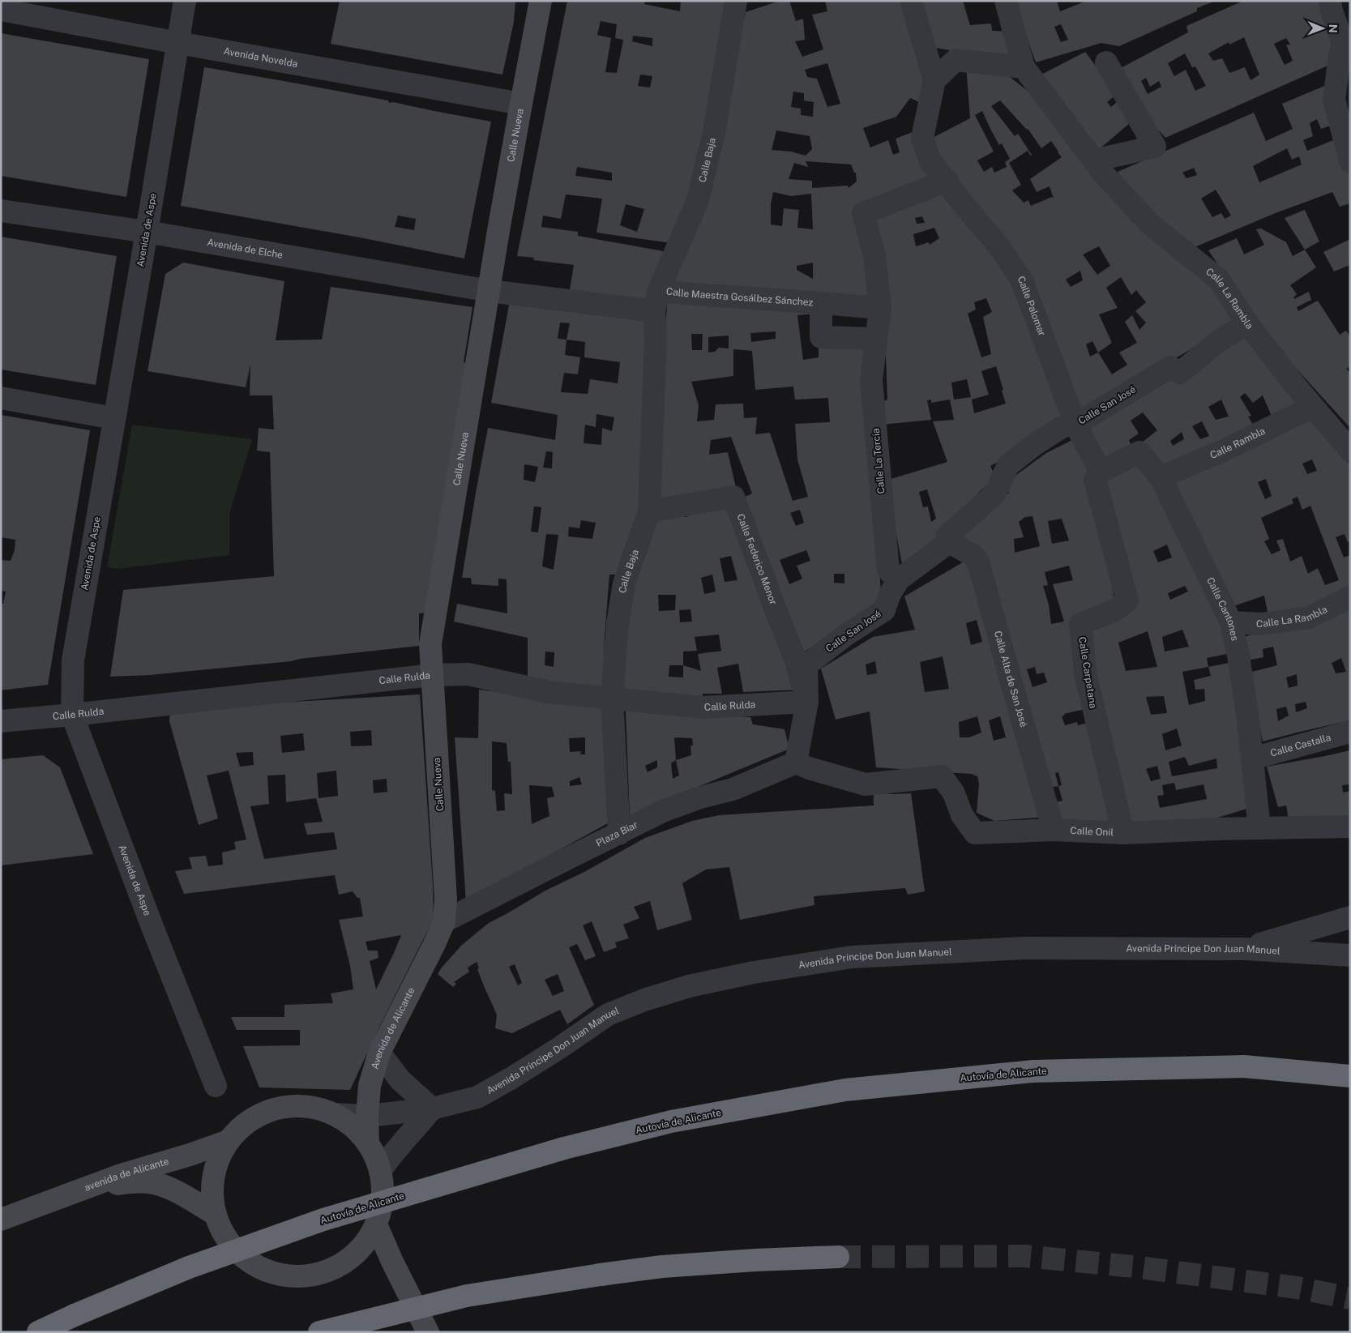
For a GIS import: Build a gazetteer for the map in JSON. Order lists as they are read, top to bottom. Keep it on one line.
{"streets":{"highway":["Autovía de Alicante"],"street":["Avenida Novelda","Calle Nueva","Calle Baja","Avenida de Aspe","Avenida de Elche","Calle Maestra Gosálbez Sánchez","Calle La Rambla","Calle Palomar","Calle San José","Calle Rambla","Calle La Tercia","Calle Federico Menor","Calle Cantones","Calle Carpetana","Calle Rulda","Calle Alta de San José","Calle Castalla","Calle Onil","Plaza Biar","Avenida Príncipe Don Juan Manuel","Avenida de Alicante","avenida de Alicante"]},"crossings":[["Avenida Novelda","Calle Nueva"],["Avenida Novelda","Avenida de Aspe"],["Calle Nueva","Avenida de Elche"],["Calle Nueva","Calle Rulda"],["Calle Nueva","Plaza Biar"],["Calle Nueva","Avenida de Alicante"],["Calle Baja","Calle Maestra Gosálbez Sánchez"],["Calle Baja","Calle Federico Menor"],["Calle Baja","Calle Rulda"],["Calle Baja","Plaza Biar"],["Avenida de Aspe","Avenida de Elche"],["Avenida de Aspe","Calle Rulda"],["Calle La Rambla","Calle San José"],["Calle La Rambla","Calle Rambla"],["Calle La Rambla","Calle Cantones"],["Calle Palomar","Calle San José"],["Calle Palomar","Calle La Tercia"],["Calle Palomar","Calle Cantones"],["Calle Palomar","Calle Carpetana"],["Calle San José","Calle La Tercia"],["Calle San José","Calle Federico Menor"],["Calle San José","Calle Rulda"],["Calle San José","Calle Alta de San José"],["Calle Rambla","Calle Cantones"],["Calle Federico Menor","Calle Rulda"],["Calle Cantones","Calle Carpetana"],["Calle Cantones","Calle Castalla"],["Calle Cantones","Calle Onil"],["Calle Carpetana","Calle Onil"],["Calle Alta de San José","Calle Onil"],["Calle Onil","Plaza Biar"],["Plaza Biar","Avenida de Alicante"],["Avenida Príncipe Don Juan Manuel","Avenida de Alicante"]],"north":"right"}
